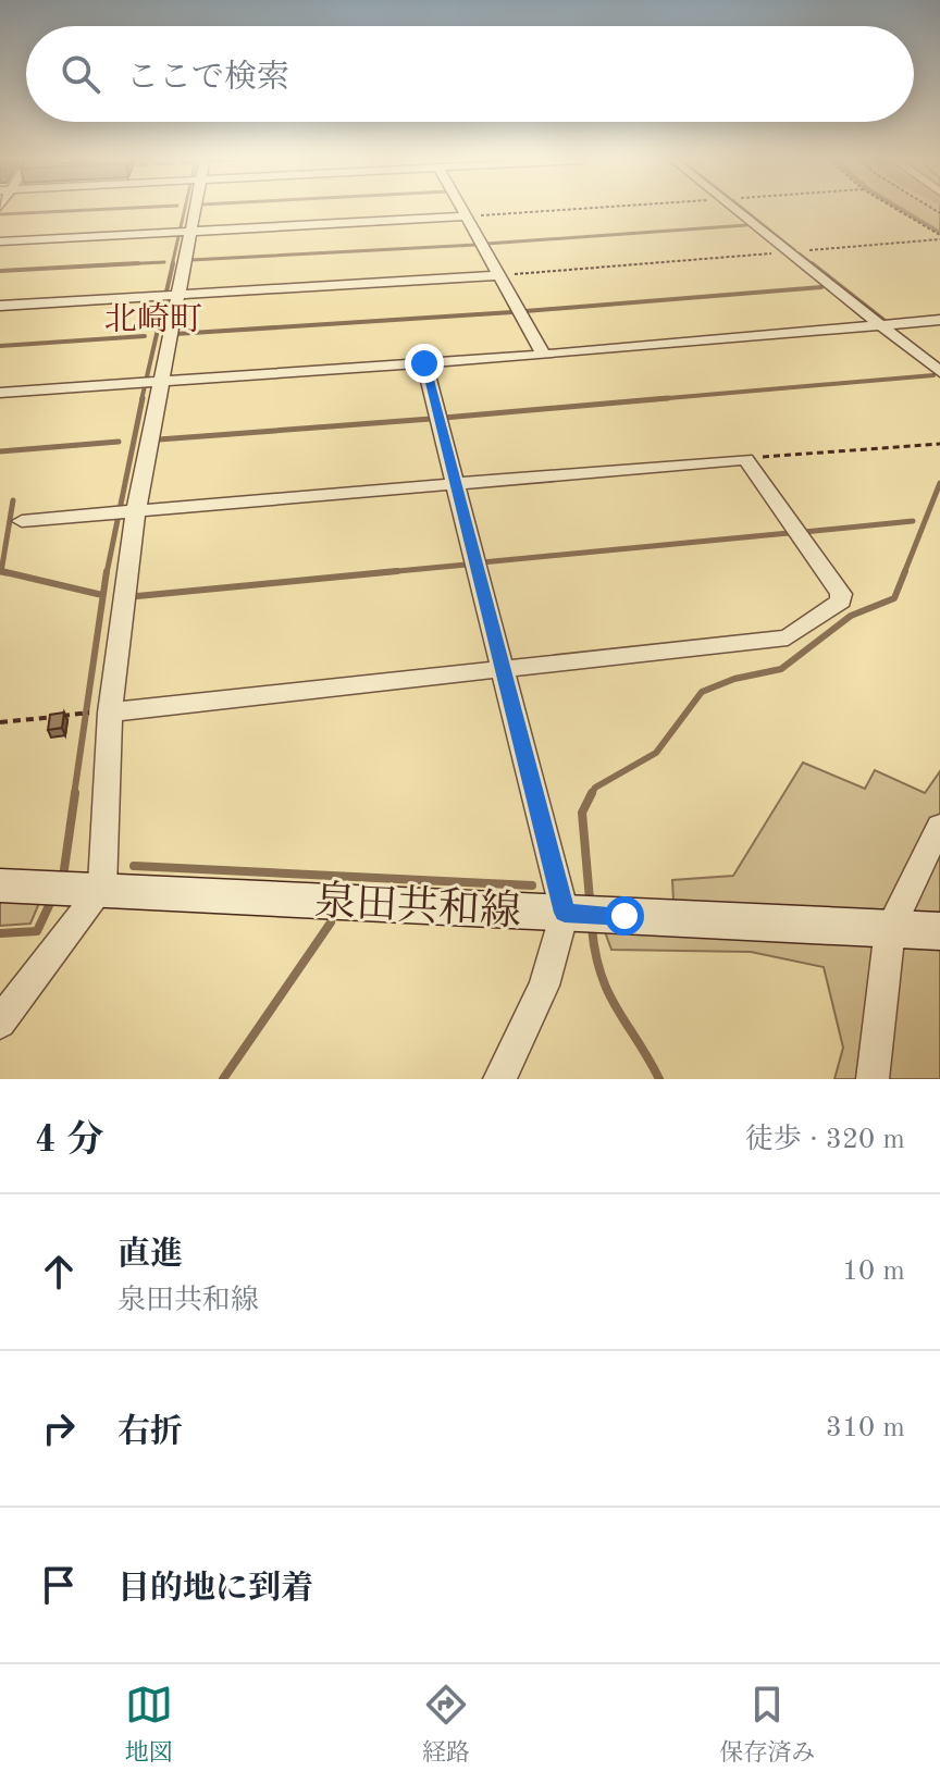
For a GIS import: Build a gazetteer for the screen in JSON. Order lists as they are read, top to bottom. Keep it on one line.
{"streets":{"main road":["泉田共和線"]},"districts":["北崎町"],"page":{"search":"ここで検索","heading":["4 分","徒歩 · 320 m"],"list":[["直進","泉田共和線","10 m"],["右折","310 m"],"目的地に到着"],"nav":["地図","経路","保存済み"]}}
